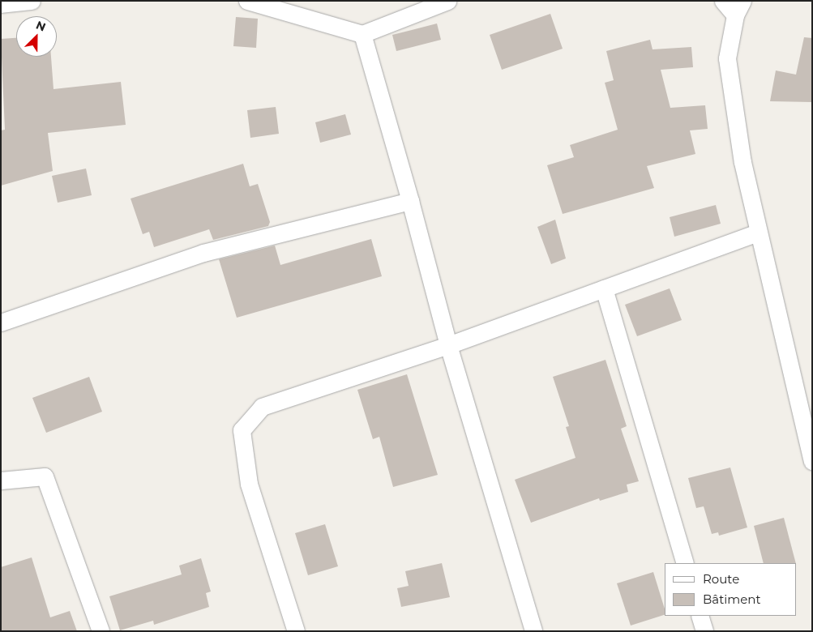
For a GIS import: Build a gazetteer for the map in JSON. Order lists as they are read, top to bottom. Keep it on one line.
{"legend":["Route","Bâtiment"],"north":"top right"}
